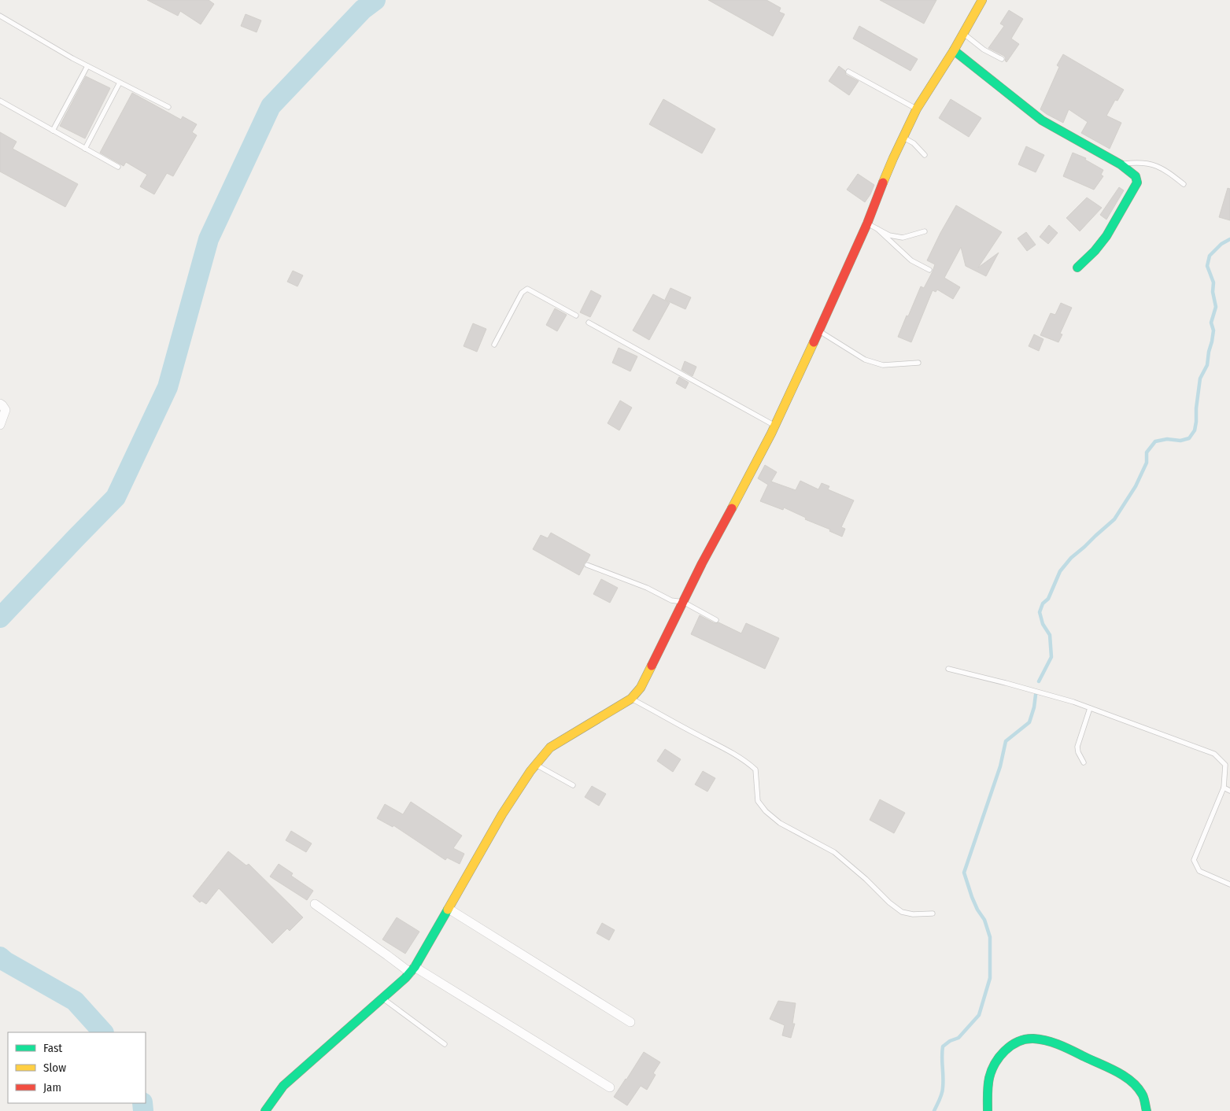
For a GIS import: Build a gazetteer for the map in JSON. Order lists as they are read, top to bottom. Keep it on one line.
{"legend":["Fast","Slow","Jam"]}
